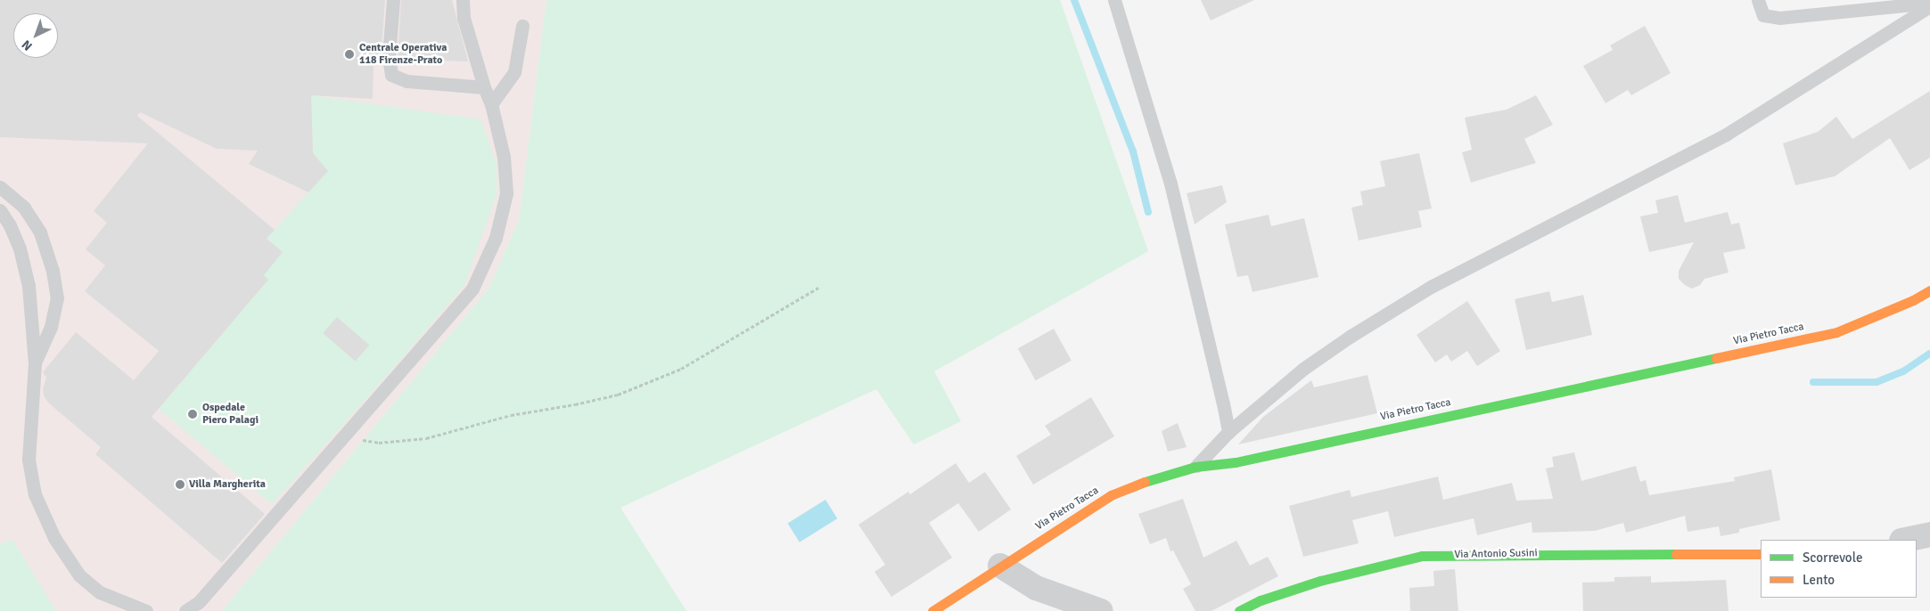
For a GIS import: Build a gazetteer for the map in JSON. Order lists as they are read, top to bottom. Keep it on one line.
{"streets":{"street":["Via Pietro Tacca","Via Antonio Susini"]},"places":["Centrale Operativa 118 Firenze-Prato","Ospedale Piero Palagi","Villa Margherita"],"legend":["Scorrevole","Lento"],"north":"bottom left"}
